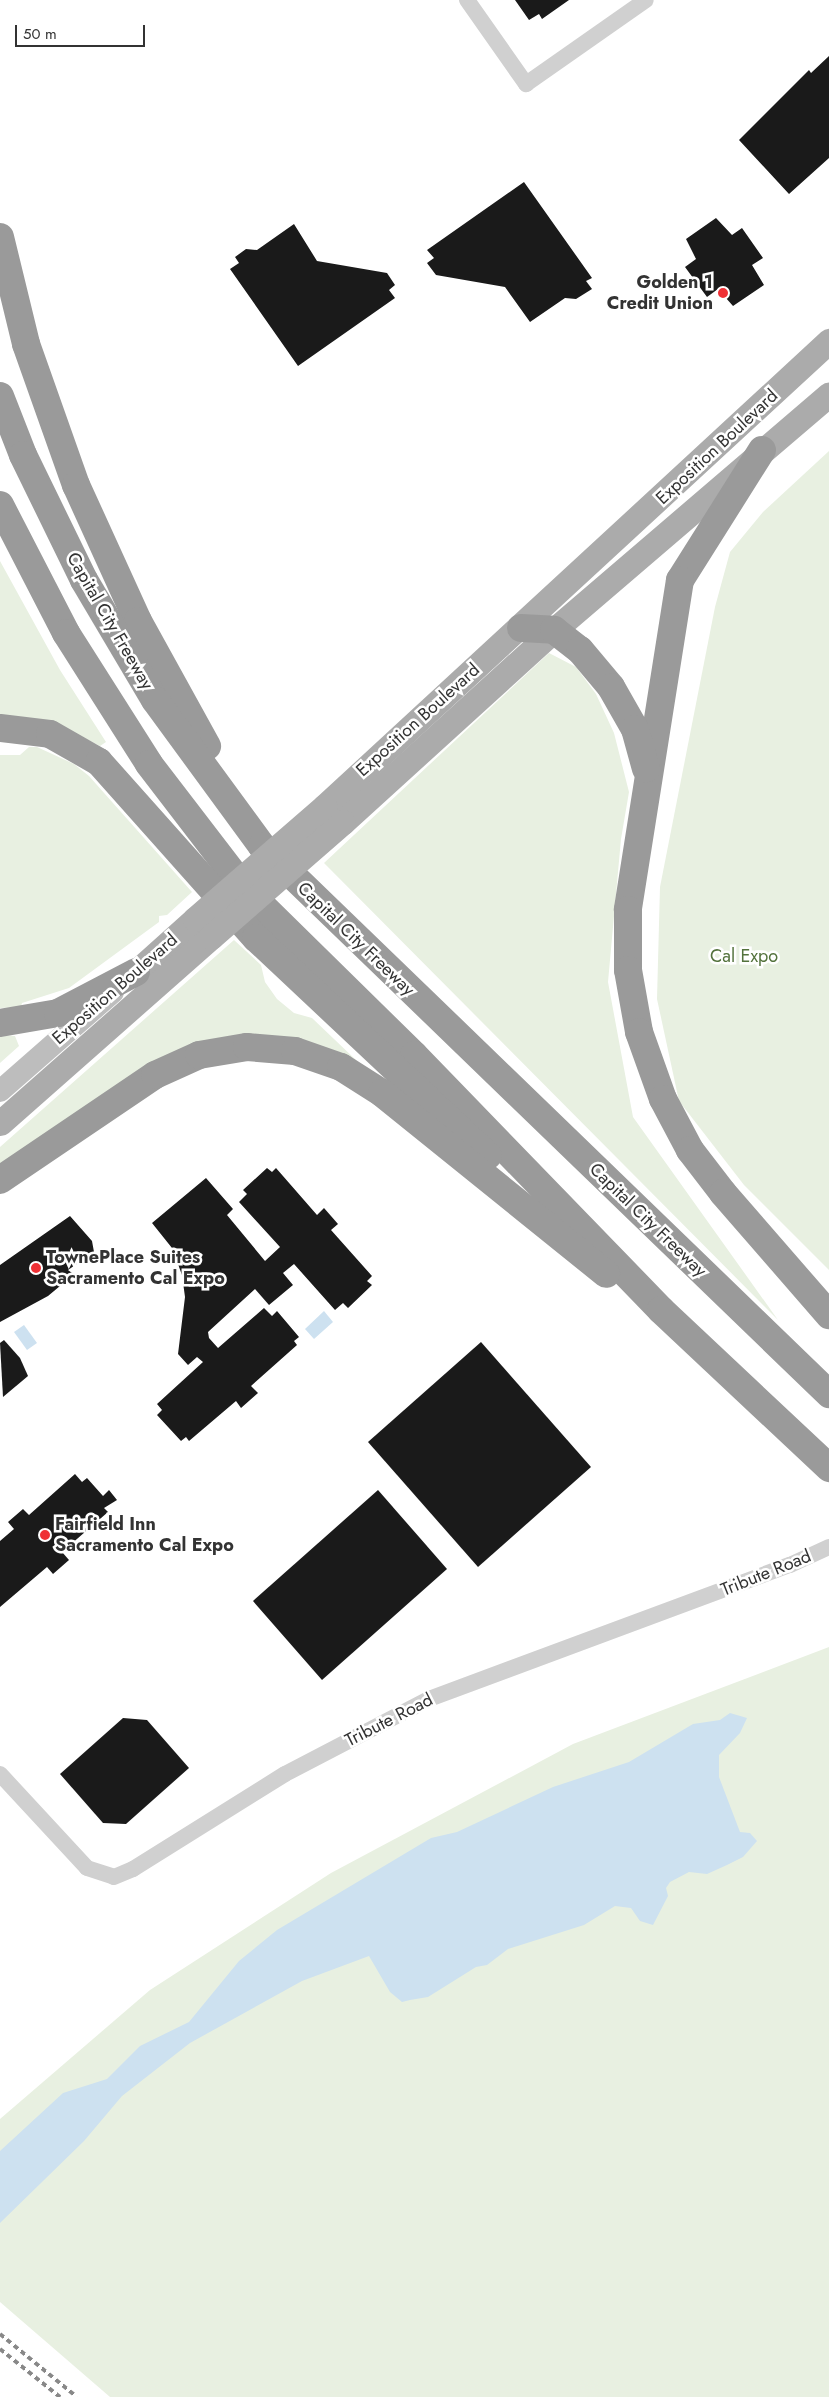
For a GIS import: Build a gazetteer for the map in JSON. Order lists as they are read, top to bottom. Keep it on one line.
{"streets":{"highway":["Capital City Freeway"],"main road":["Exposition Boulevard"],"street":["Tribute Road"]},"parks":["Cal Expo"],"places":["Golden 1 Credit Union","TownePlace Suites Sacramento Cal Expo","Fairfield Inn Sacramento Cal Expo"],"scale_bar":"50 m"}
